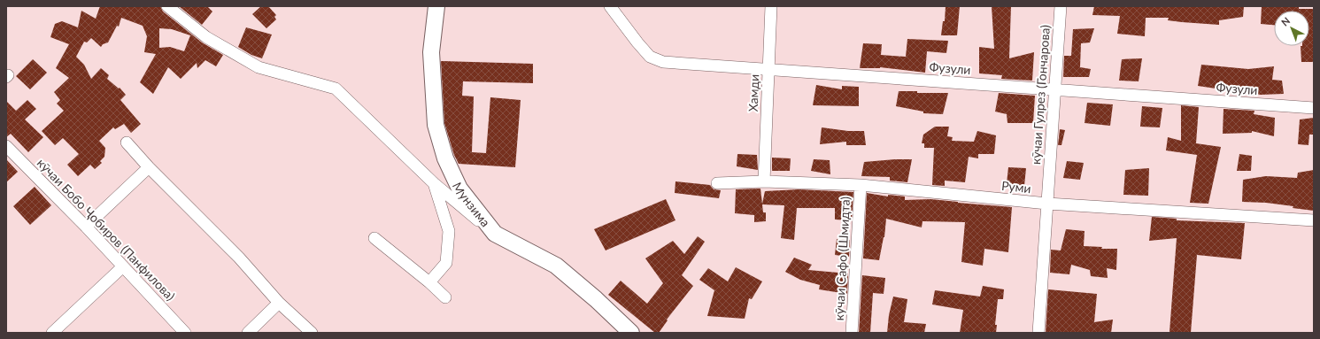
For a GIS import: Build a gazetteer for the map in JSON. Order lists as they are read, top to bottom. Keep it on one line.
{"streets":{"street":["Фузули","Хамди","кӯчаи Гулрез (Гончарова)","Руми","Мунзима","кӯчаи Бобо Ҷобиров (Панфилова)","кӯчаи Сафо (Шмидта)"]},"crossings":[["Фузули","Хамди"],["Фузули","кӯчаи Гулрез (Гончарова)"],["Хамди","Руми"],["кӯчаи Гулрез (Гончарова)","Руми"],["Руми","кӯчаи Сафо (Шмидта)"]],"north":"top left"}
